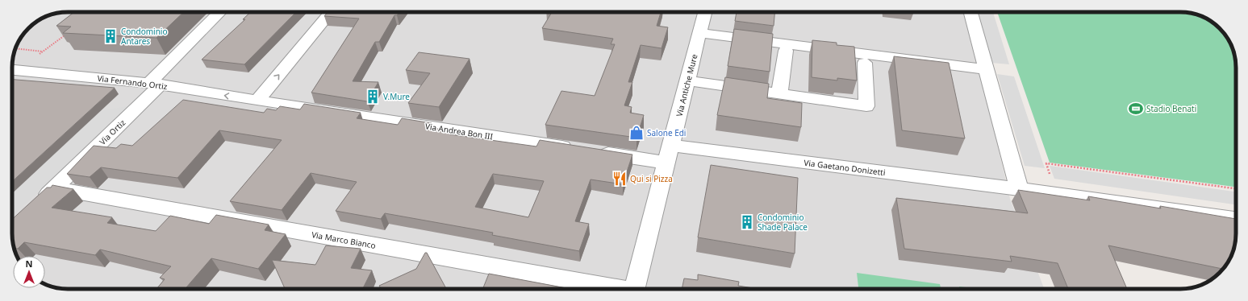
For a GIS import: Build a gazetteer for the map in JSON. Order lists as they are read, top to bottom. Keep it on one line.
{"streets":{"street":["Via Fernando Ortiz","Via Antiche Mure","Via Andrea Bon III","Via Ortiz","Via Gaetano Donizetti","Via Marco Bianco"]},"crossings":[["Via Fernando Ortiz","Via Andrea Bon III"],["Via Fernando Ortiz","Via Ortiz"],["Via Antiche Mure","Via Andrea Bon III"],["Via Antiche Mure","Via Gaetano Donizetti"],["Via Andrea Bon III","Via Gaetano Donizetti"],["Via Ortiz","Via Marco Bianco"]],"one_way":["Via Fernando Ortiz"],"places":{"building":["Condominio Antares","V.Mure","Condominio Shade Palace"],"sports":["Stadio Benati"],"shop":["Salone Edi"],"restaurant":["Qui si Pizza"]},"north":"top"}
